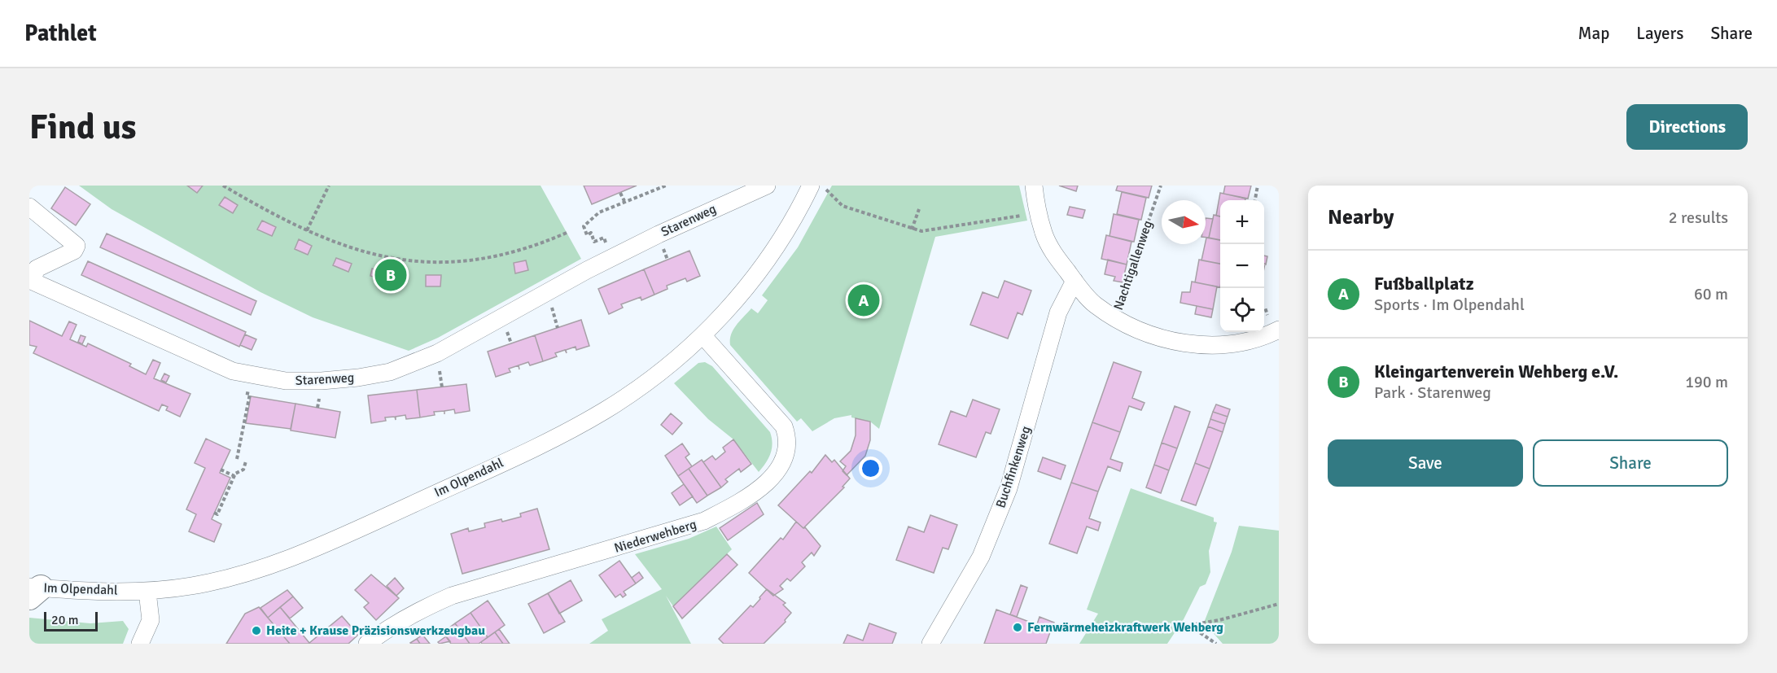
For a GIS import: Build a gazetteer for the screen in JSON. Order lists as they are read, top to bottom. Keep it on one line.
{"streets":{"street":["Starenweg","Nachtigallenweg","Buchfinkenweg","Im Olpendahl","Niederwehberg"]},"crossings":[["Nachtigallenweg","Buchfinkenweg"],["Im Olpendahl","Niederwehberg"]],"places":["Fernwärmeheizkraftwerk Wehberg","Heite + Krause Präzisionswerkzeugbau"],"scale_bar":"20 m","north":"right","page":{"header":"Pathlet","nav":["Map","Layers","Share"],"buttons":["Directions",["Save","Share"]],"title":"Find us","heading":["Nearby","2 results"],"map_buttons":["+","−"],"list":[{"mark":"A","name":"Fußballplatz","note":"Sports · Im Olpendahl","value":"60 m"},{"mark":"B","name":"Kleingartenverein Wehberg e.V.","note":"Park · Starenweg","value":"190 m"}],"pins":["B","A"],"scale":"20 m"}}
